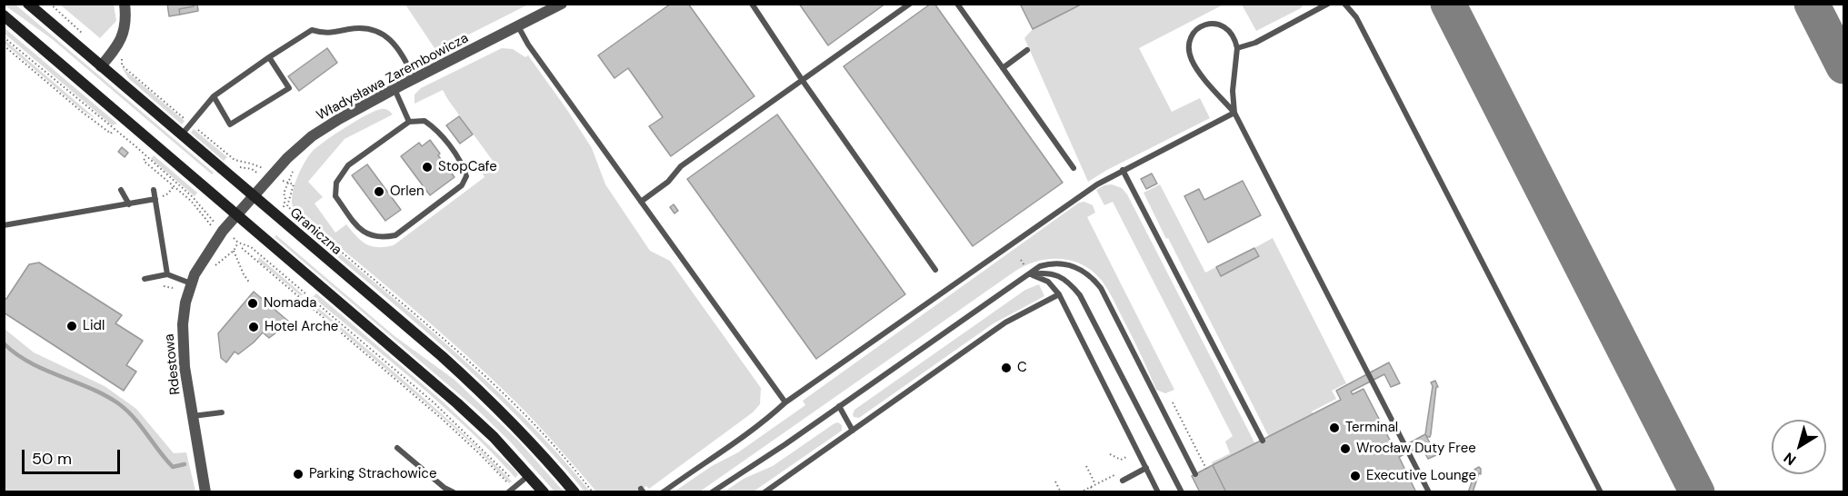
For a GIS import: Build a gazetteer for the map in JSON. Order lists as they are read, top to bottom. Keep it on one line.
{"streets":{"main road":["Graniczna"],"street":["Władysława Zarembowicza","Rdestowa"]},"crossings":[["Władysława Zarembowicza","Graniczna"],["Władysława Zarembowicza","Rdestowa"]],"places":["StopCafe","Orlen","Nomada","Lidl","Hotel Arche","C","Terminal","Wrocław Duty Free","Parking Strachowice","Executive Lounge"],"scale_bar":"50 m","north":"bottom left"}
